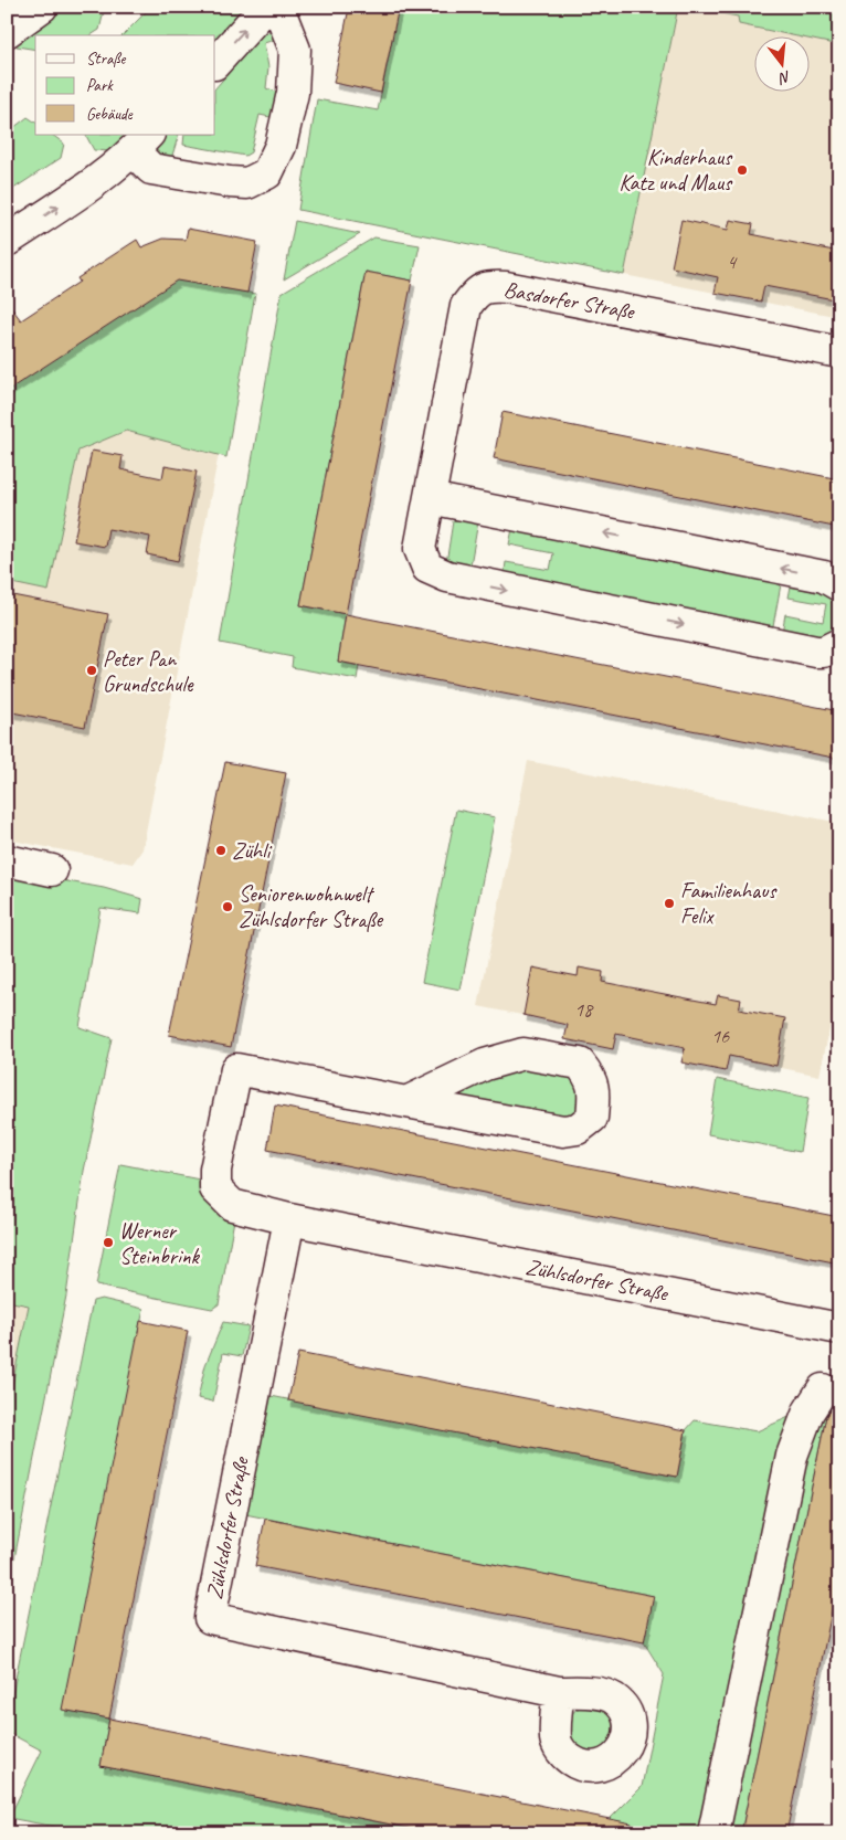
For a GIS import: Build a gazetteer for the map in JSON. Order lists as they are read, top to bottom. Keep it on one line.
{"streets":{"street":["Basdorfer Straße","Zühlsdorfer Straße"]},"one_way":["Basdorfer Straße"],"places":["Kinderhaus Katz und Maus","Peter Pan Grundschule","Zühli","Familienhaus Felix","Seniorenwohnwelt Zühlsdorfer Straße","Werner Steinbrink"],"house_numbers":["4","18","16"],"legend":["Straße","Park","Gebäude"],"north":"bottom"}
